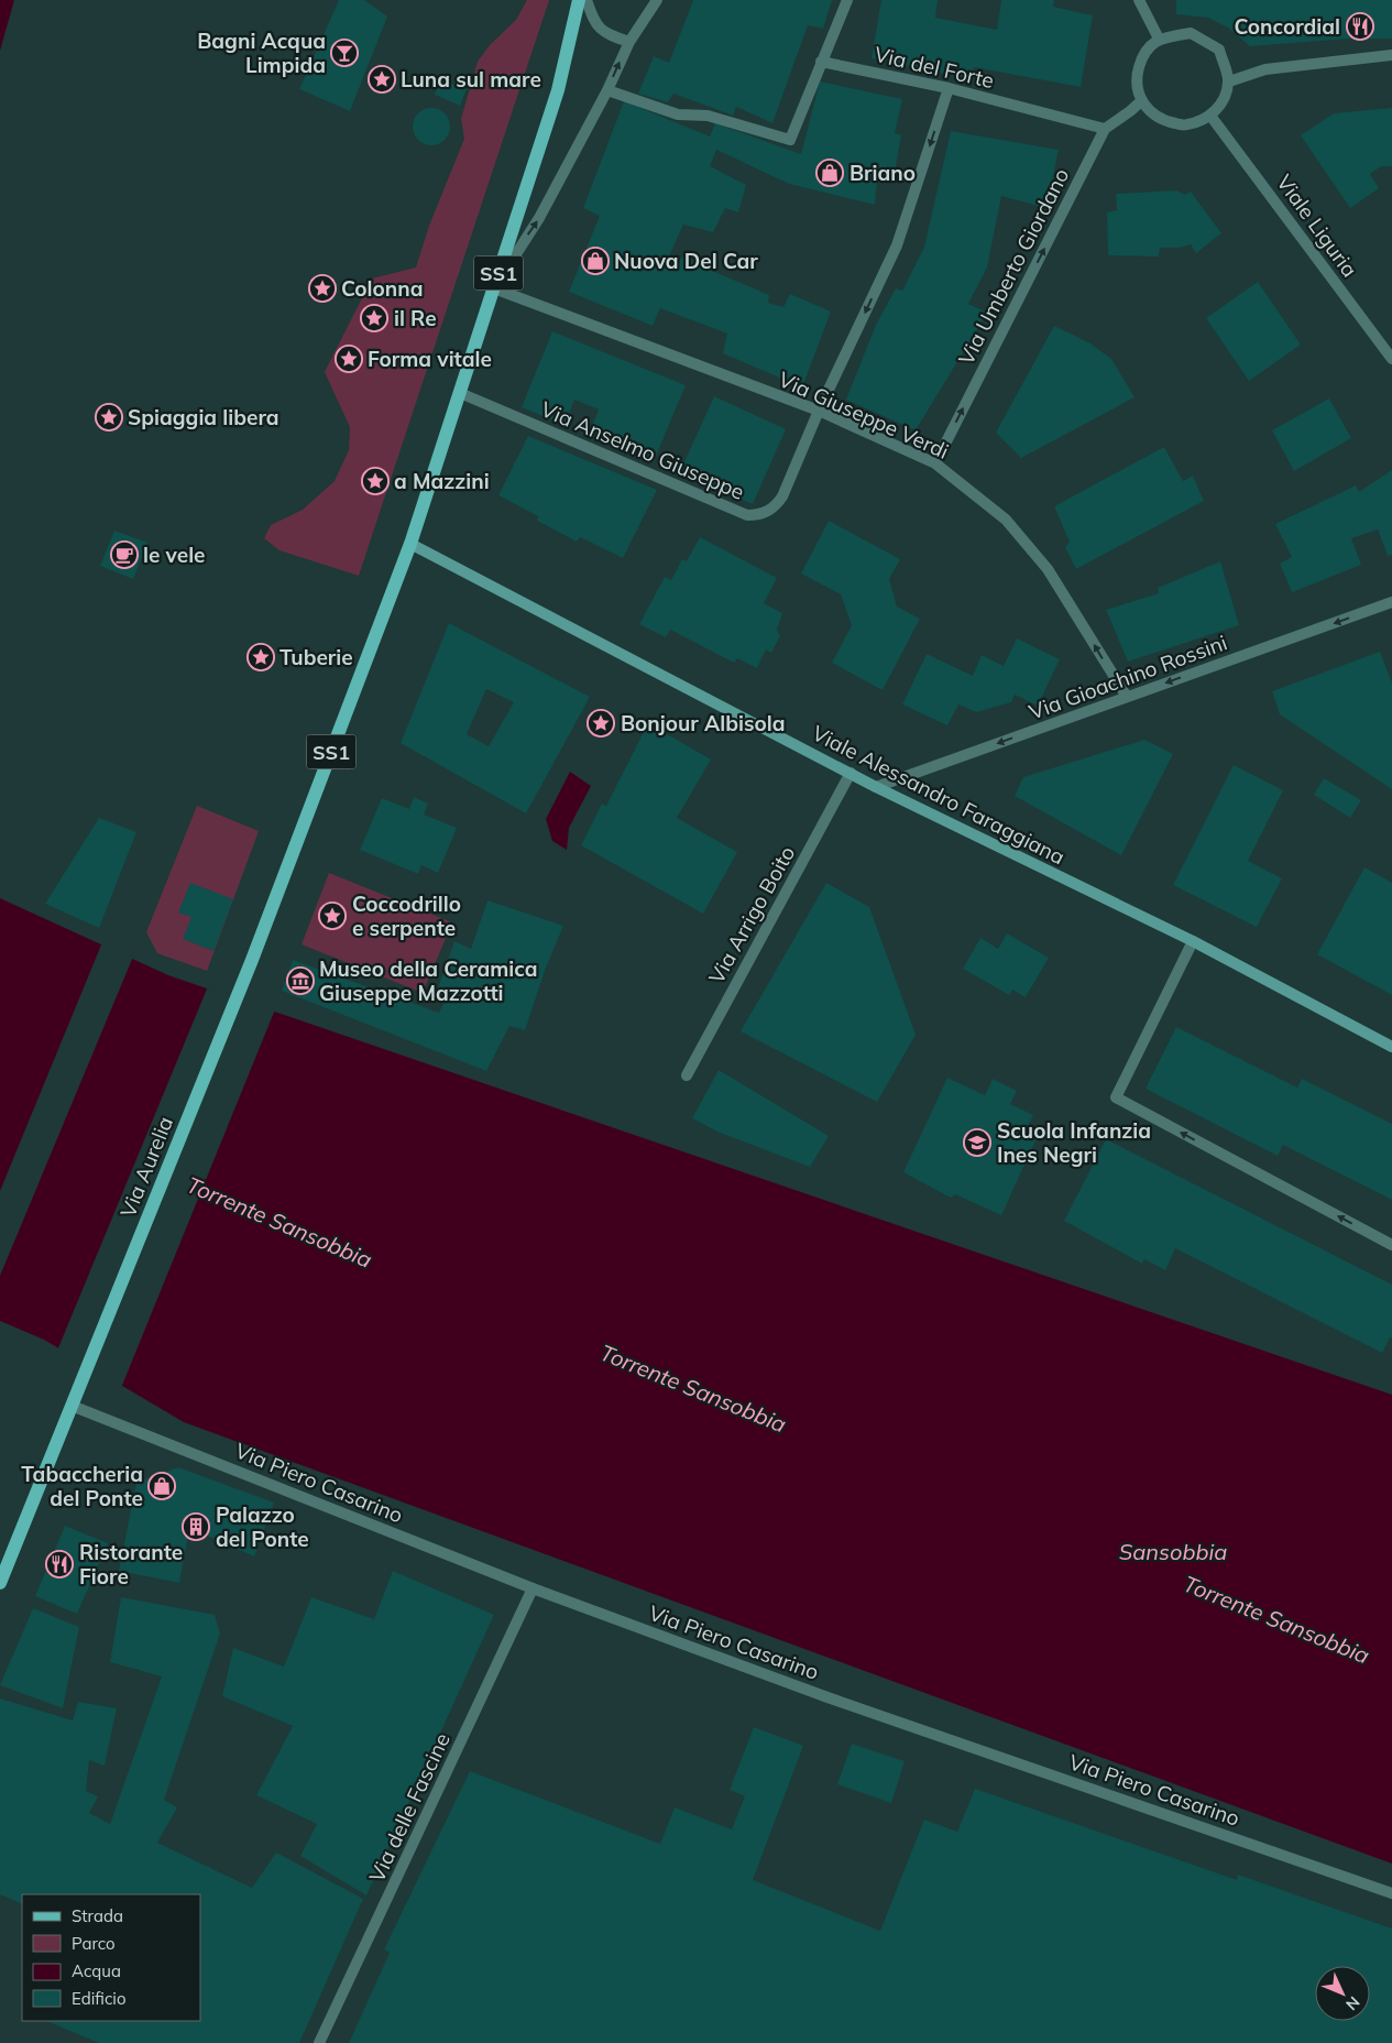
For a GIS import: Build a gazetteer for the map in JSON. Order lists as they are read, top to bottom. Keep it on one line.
{"streets":{"main road":["SS1","Via Aurelia"],"street":["Via del Forte","Viale Liguria","Via Umberto Giordano","Via Giuseppe Verdi","Via Anselmo Giuseppe","Via Gioachino Rossini","Viale Alessandro Faraggiana","Via Arrigo Boito","Via Piero Casarino","Via delle Fascine"]},"crossings":[["Via del Forte","Via Umberto Giordano"],["Via del Forte","Via Anselmo Giuseppe"],["Viale Liguria","Via Umberto Giordano"],["Via Umberto Giordano","Via Giuseppe Verdi"],["SS1","Via Giuseppe Verdi"],["SS1","Via Anselmo Giuseppe"],["SS1","Viale Alessandro Faraggiana"],["SS1","Via Aurelia"],["SS1","Via Piero Casarino"],["Via Giuseppe Verdi","Via Anselmo Giuseppe"],["Via Giuseppe Verdi","Via Gioachino Rossini"],["Via Gioachino Rossini","Viale Alessandro Faraggiana"],["Viale Alessandro Faraggiana","Via Arrigo Boito"],["Viale Alessandro Faraggiana","Via Aurelia"],["Via Aurelia","Via Piero Casarino"],["Via Piero Casarino","Via delle Fascine"]],"one_way":["Via Umberto Giordano","Via Giuseppe Verdi","Via Anselmo Giuseppe","Via Gioachino Rossini"],"water":["Torrente Sansobbia","Sansobbia"],"places":{"restaurant":["Concordial","Ristorante Fiore"],"bar":["Bagni Acqua Limpida"],"place":["Luna sul mare","Colonna","il Re","Forma vitale","Spiaggia libera","a Mazzini","Tuberie","Bonjour Albisola","Coccodrillo e serpente"],"shop":["Briano","Nuova Del Car","Tabaccheria del Ponte"],"cafe":["le vele"],"museum":["Museo della Ceramica Giuseppe Mazzotti"],"school or university":["Scuola Infanzia Ines Negri"],"building":["Palazzo del Ponte"]},"legend":["Strada","Parco","Acqua","Edificio"],"north":"bottom right"}
